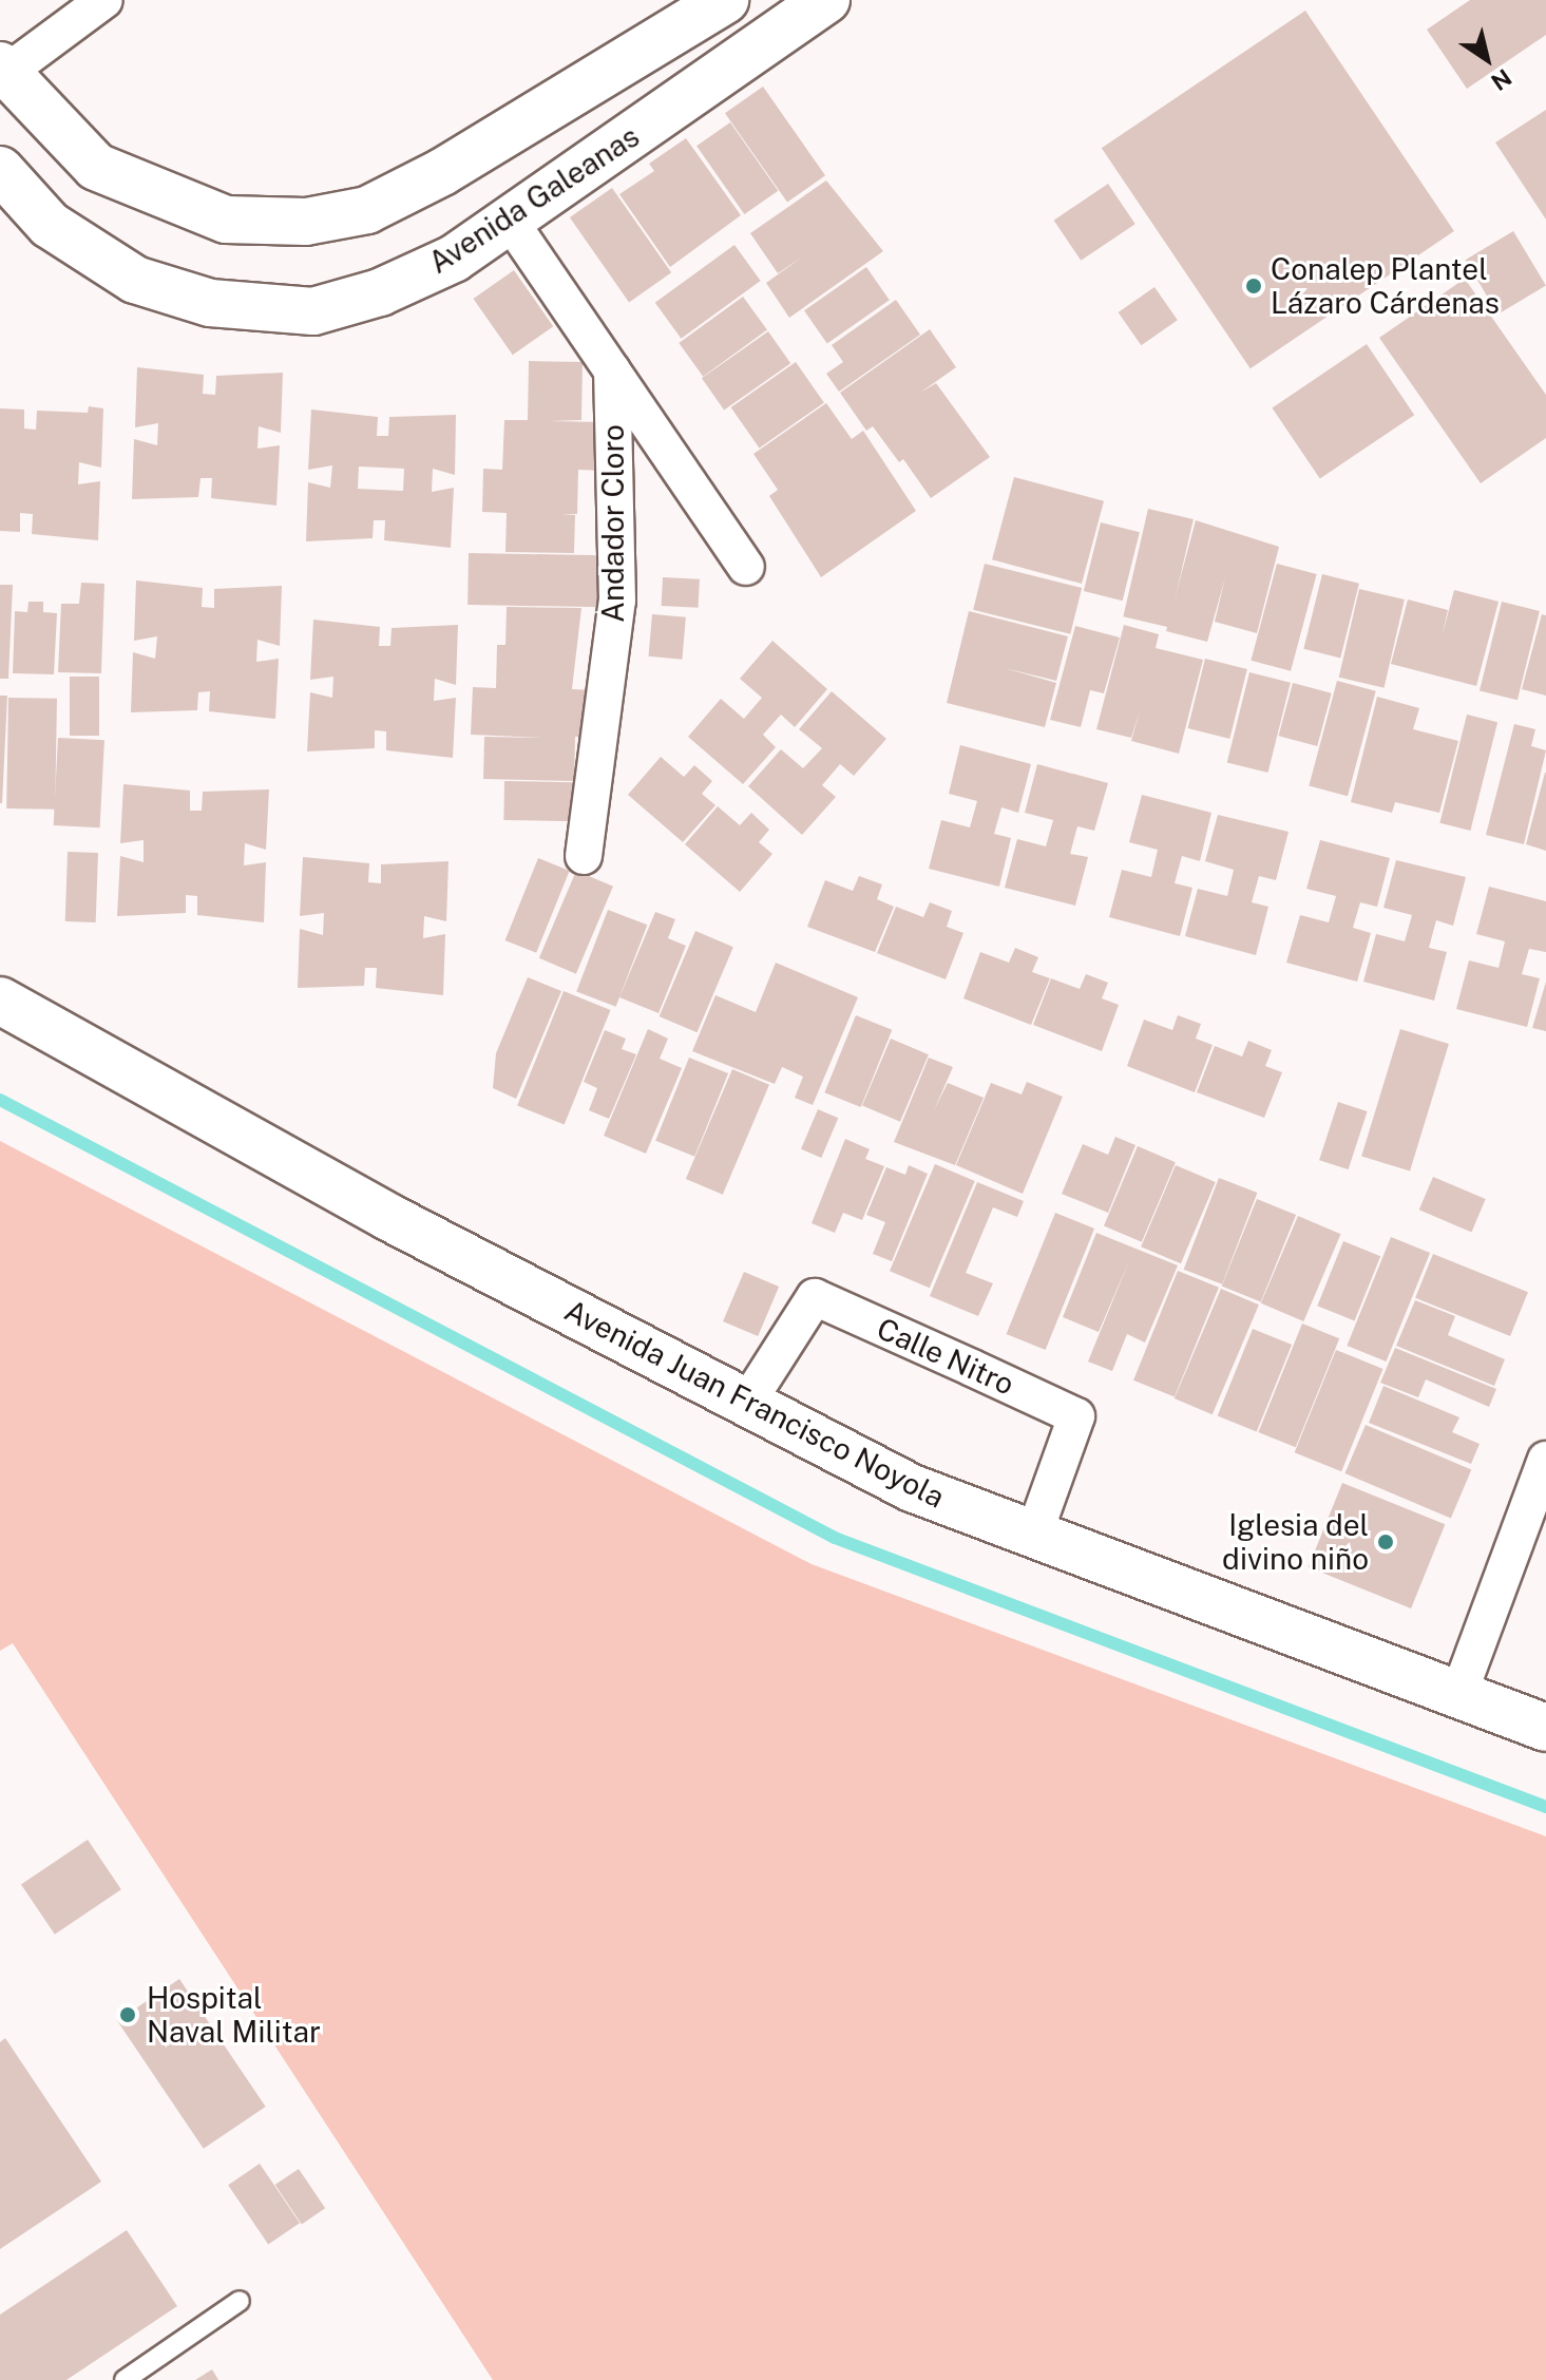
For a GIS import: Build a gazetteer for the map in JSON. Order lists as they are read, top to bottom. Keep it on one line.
{"streets":{"street":["Avenida Galeanas","Andador Cloro","Calle Nitro","Avenida Juan Francisco Noyola"]},"crossings":[["Calle Nitro","Avenida Juan Francisco Noyola"]],"places":["Conalep Plantel Lázaro Cárdenas","Iglesia del divino niño","Hospital Naval Militar"],"north":"bottom right"}
